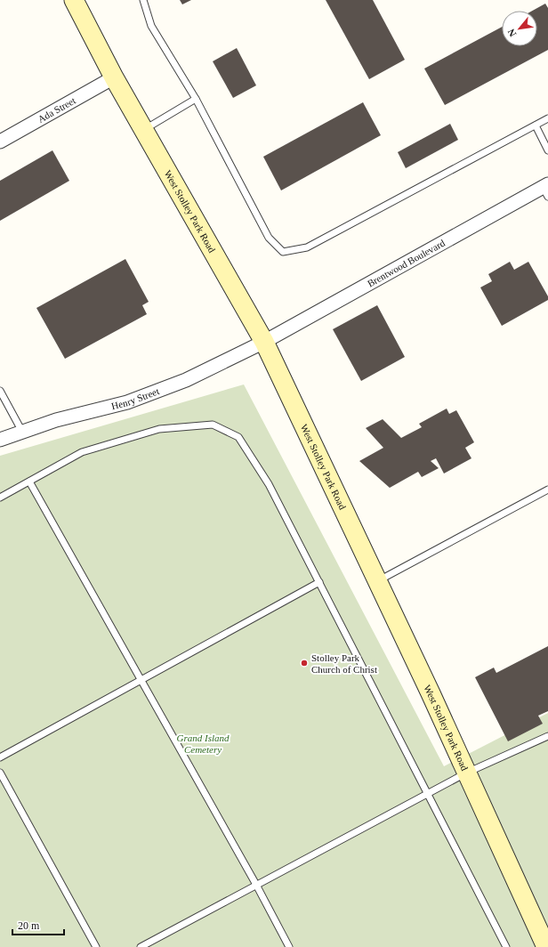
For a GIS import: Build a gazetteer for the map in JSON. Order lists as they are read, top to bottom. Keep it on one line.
{"streets":{"main road":["West Stolley Park Road"],"street":["Ada Street","Brentwood Boulevard","Henry Street"]},"crossings":[["Ada Street","West Stolley Park Road"],["West Stolley Park Road","Brentwood Boulevard"],["West Stolley Park Road","Henry Street"],["Brentwood Boulevard","Henry Street"]],"parks":["Grand Island Cemetery"],"places":["Stolley Park Church of Christ"],"scale_bar":"20 m","north":"bottom left"}
